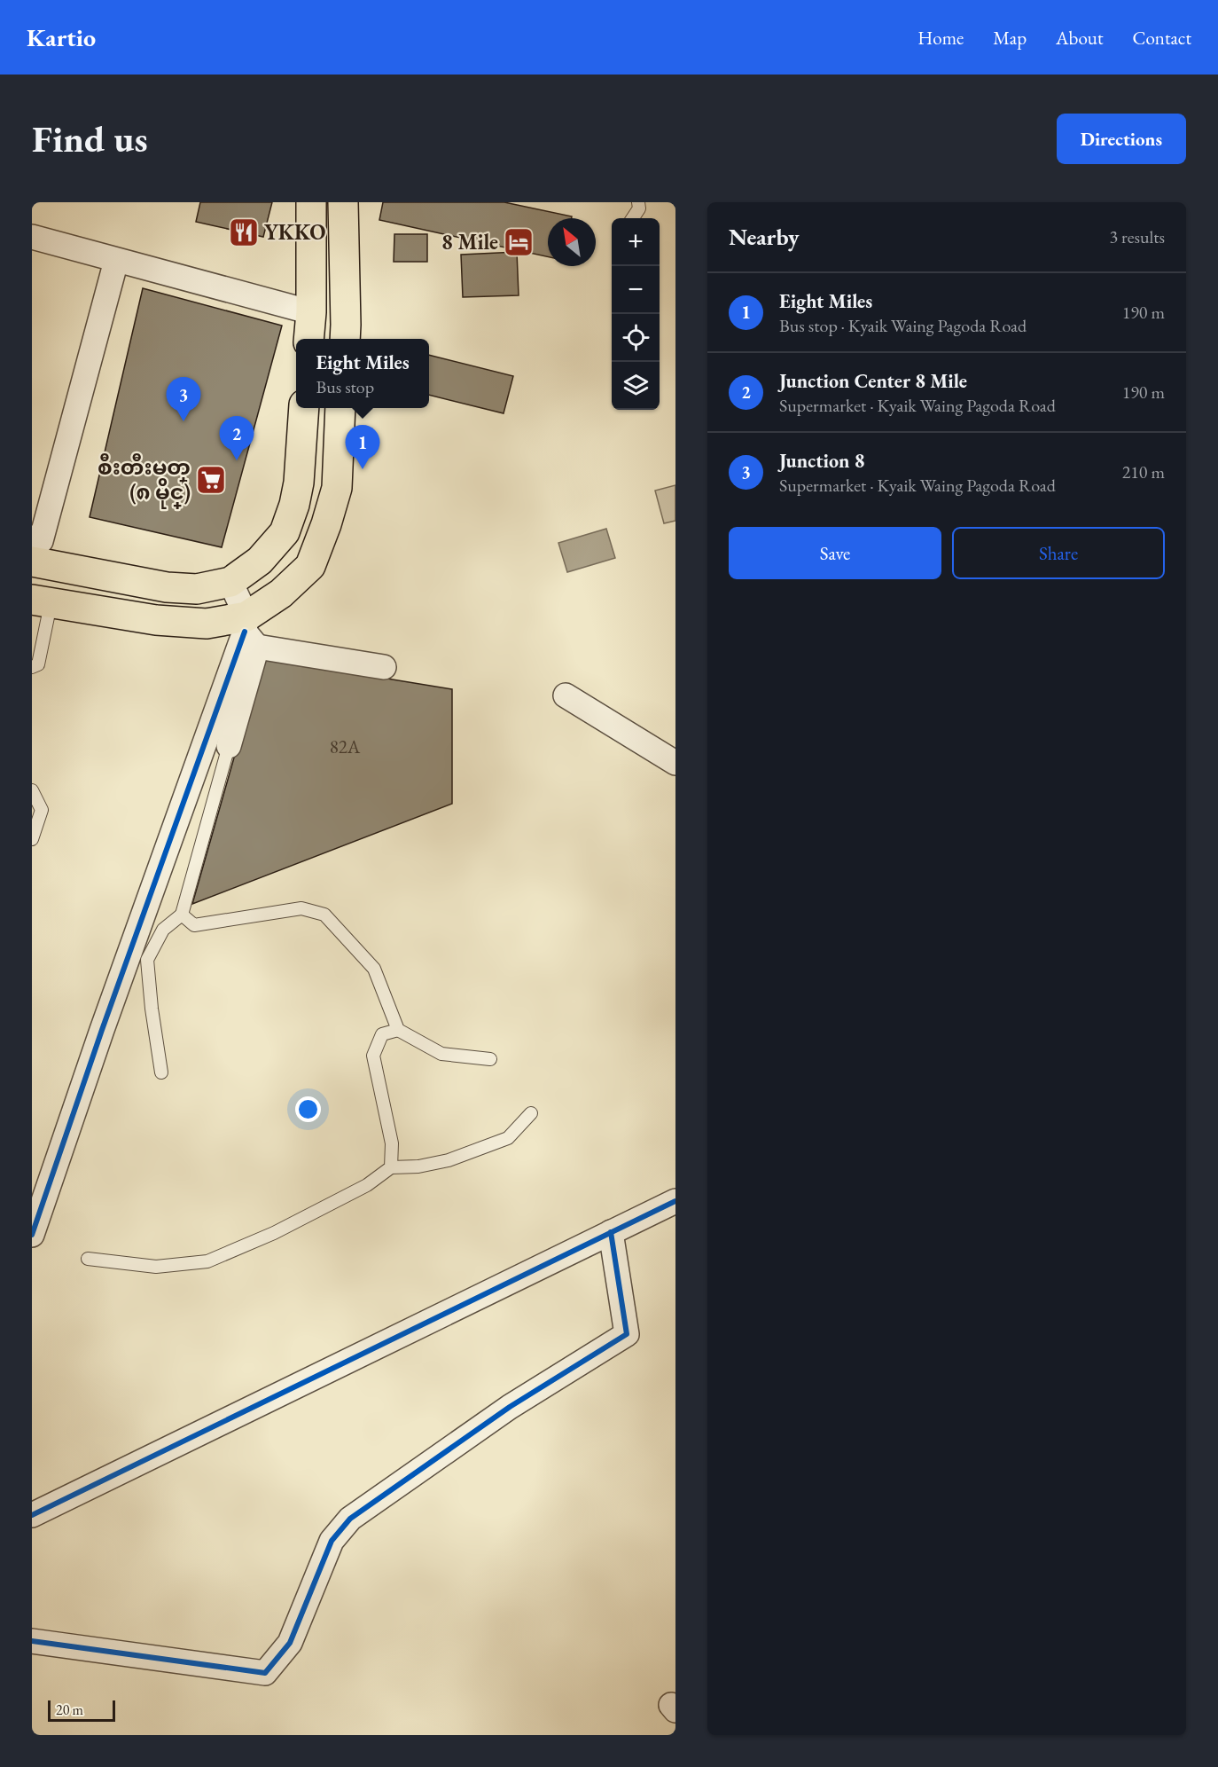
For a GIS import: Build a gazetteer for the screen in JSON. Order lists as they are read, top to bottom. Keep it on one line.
{"places":{"restaurant":["YKKO"],"hotel":["8 Mile"],"supermarket":["စီးတီးမတ္ (၈ မိုင္)"]},"house_numbers":["82A"],"scale_bar":"20 m","north":"top left","page":{"header":"Kartio","nav":["Home","Map","About","Contact"],"buttons":["Directions",["Save","Share"]],"title":"Find us","heading":["Nearby","3 results"],"map_buttons":["+","−"],"list":[{"mark":"1","name":"Eight Miles","note":"Bus stop · Kyaik Waing Pagoda Road","value":"190 m"},{"mark":"2","name":"Junction Center 8 Mile","note":"Supermarket · Kyaik Waing Pagoda Road","value":"190 m"},{"mark":"3","name":"Junction 8","note":"Supermarket · Kyaik Waing Pagoda Road","value":"210 m"}],"popup":["Eight Miles","Bus stop"],"pins":["3","2","1"],"scale":"20 m"}}
